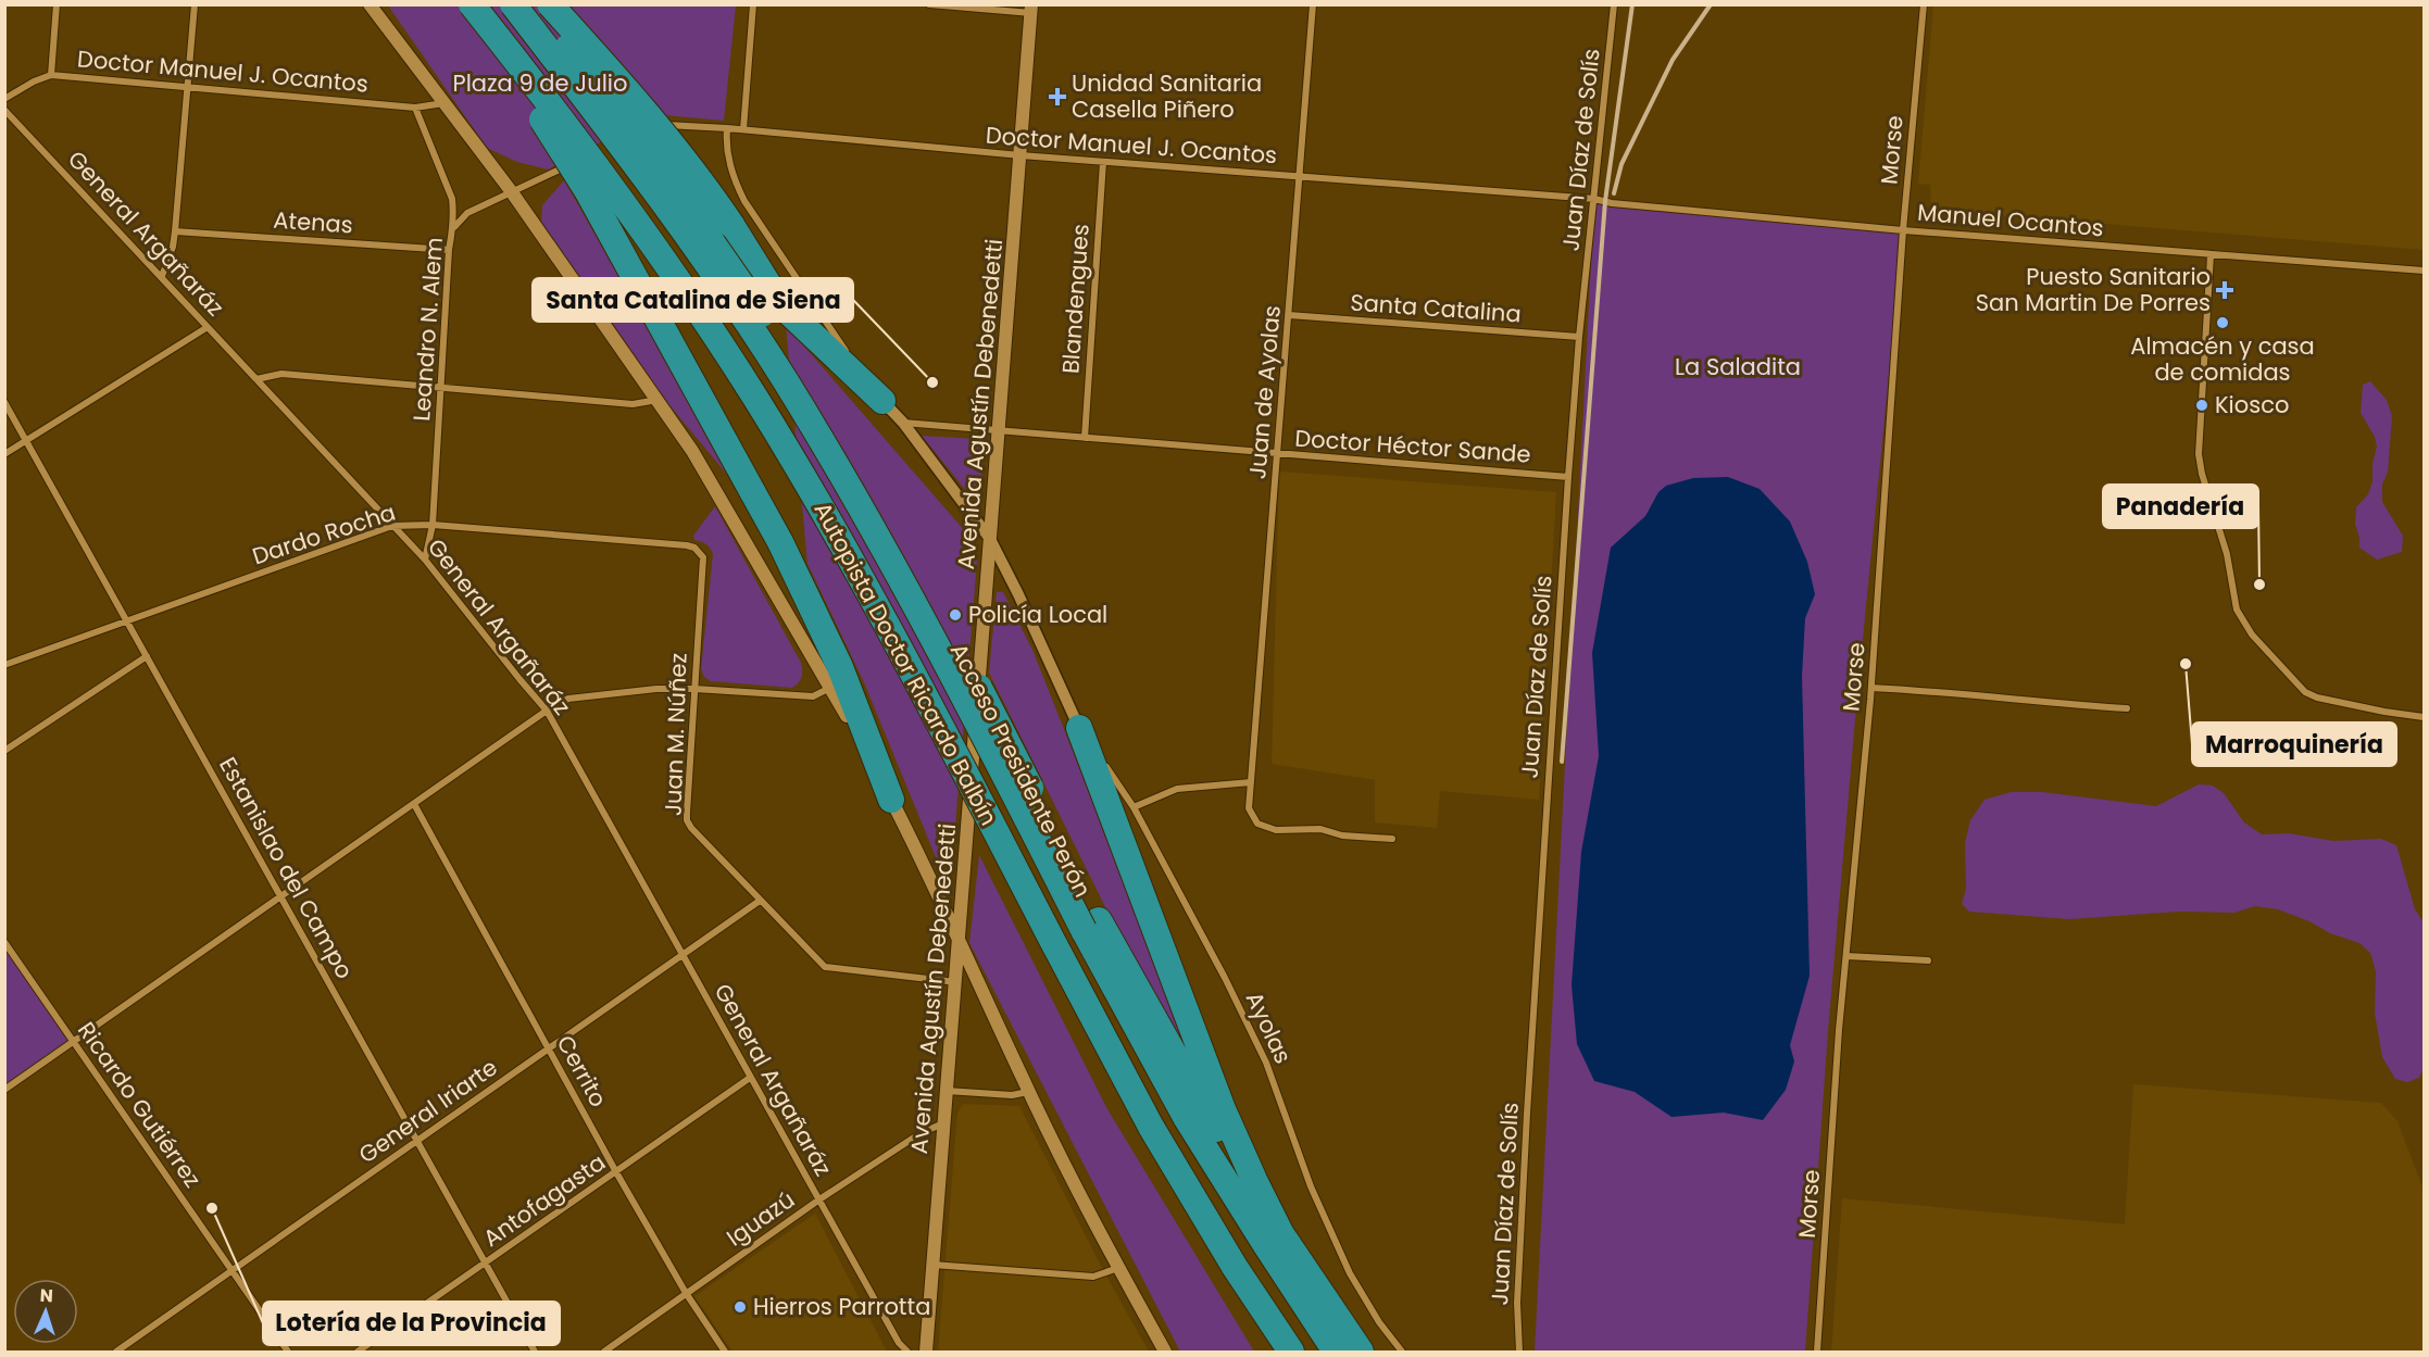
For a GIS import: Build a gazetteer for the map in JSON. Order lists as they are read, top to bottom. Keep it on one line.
{"streets":{"highway":["Autopista Doctor Ricardo Balbín","Acceso Presidente Perón"],"main road":["Avenida Agustín Debenedetti"],"street":["Doctor Manuel J. Ocantos","Juan Díaz de Solís","Morse","Manuel Ocantos","Atenas","General Argañaráz","Blandengues","Santa Catalina","Leandro N. Alem","Juan de Ayolas","Doctor Héctor Sande","Dardo Rocha","Juan M. Núñez","Estanislao del Campo","Ayolas","Cerrito","Ricardo Gutiérrez","General Iriarte","Antofagasta","Iguazú"]},"crossings":[["Doctor Manuel J. Ocantos","Juan Díaz de Solís"],["Doctor Manuel J. Ocantos","Manuel Ocantos"],["Doctor Manuel J. Ocantos","Blandengues"],["Doctor Manuel J. Ocantos","Leandro N. Alem"],["Doctor Manuel J. Ocantos","Juan de Ayolas"],["Doctor Manuel J. Ocantos","Avenida Agustín Debenedetti"],["Juan Díaz de Solís","Manuel Ocantos"],["Juan Díaz de Solís","Santa Catalina"],["Juan Díaz de Solís","Doctor Héctor Sande"],["Morse","Manuel Ocantos"],["Atenas","Leandro N. Alem"],["General Argañaráz","Leandro N. Alem"],["General Argañaráz","Dardo Rocha"],["General Argañaráz","General Iriarte"],["General Argañaráz","Antofagasta"],["General Argañaráz","Iguazú"],["Blandengues","Doctor Héctor Sande"],["Santa Catalina","Juan de Ayolas"],["Leandro N. Alem","Dardo Rocha"],["Juan de Ayolas","Doctor Héctor Sande"],["Avenida Agustín Debenedetti","Doctor Héctor Sande"],["Avenida Agustín Debenedetti","Juan M. Núñez"],["Avenida Agustín Debenedetti","Iguazú"],["Dardo Rocha","Juan M. Núñez"],["Dardo Rocha","Estanislao del Campo"],["Autopista Doctor Ricardo Balbín","Acceso Presidente Perón"],["Juan M. Núñez","General Iriarte"],["Estanislao del Campo","General Iriarte"],["Estanislao del Campo","Antofagasta"],["Cerrito","General Iriarte"],["Cerrito","Antofagasta"],["Cerrito","Iguazú"],["Ricardo Gutiérrez","General Iriarte"]],"parks":["Plaza 9 de Julio","La Saladita"],"places":{"health":["Unidad Sanitaria Casella Piñero","Puesto Sanitario San Martin De Porres"],"other":["Almacén y casa de comidas","Santa Catalina de Siena","Kiosco","Panadería","Policía Local","Marroquinería","Lotería de la Provincia","Hierros Parrotta"]},"north":"top"}
